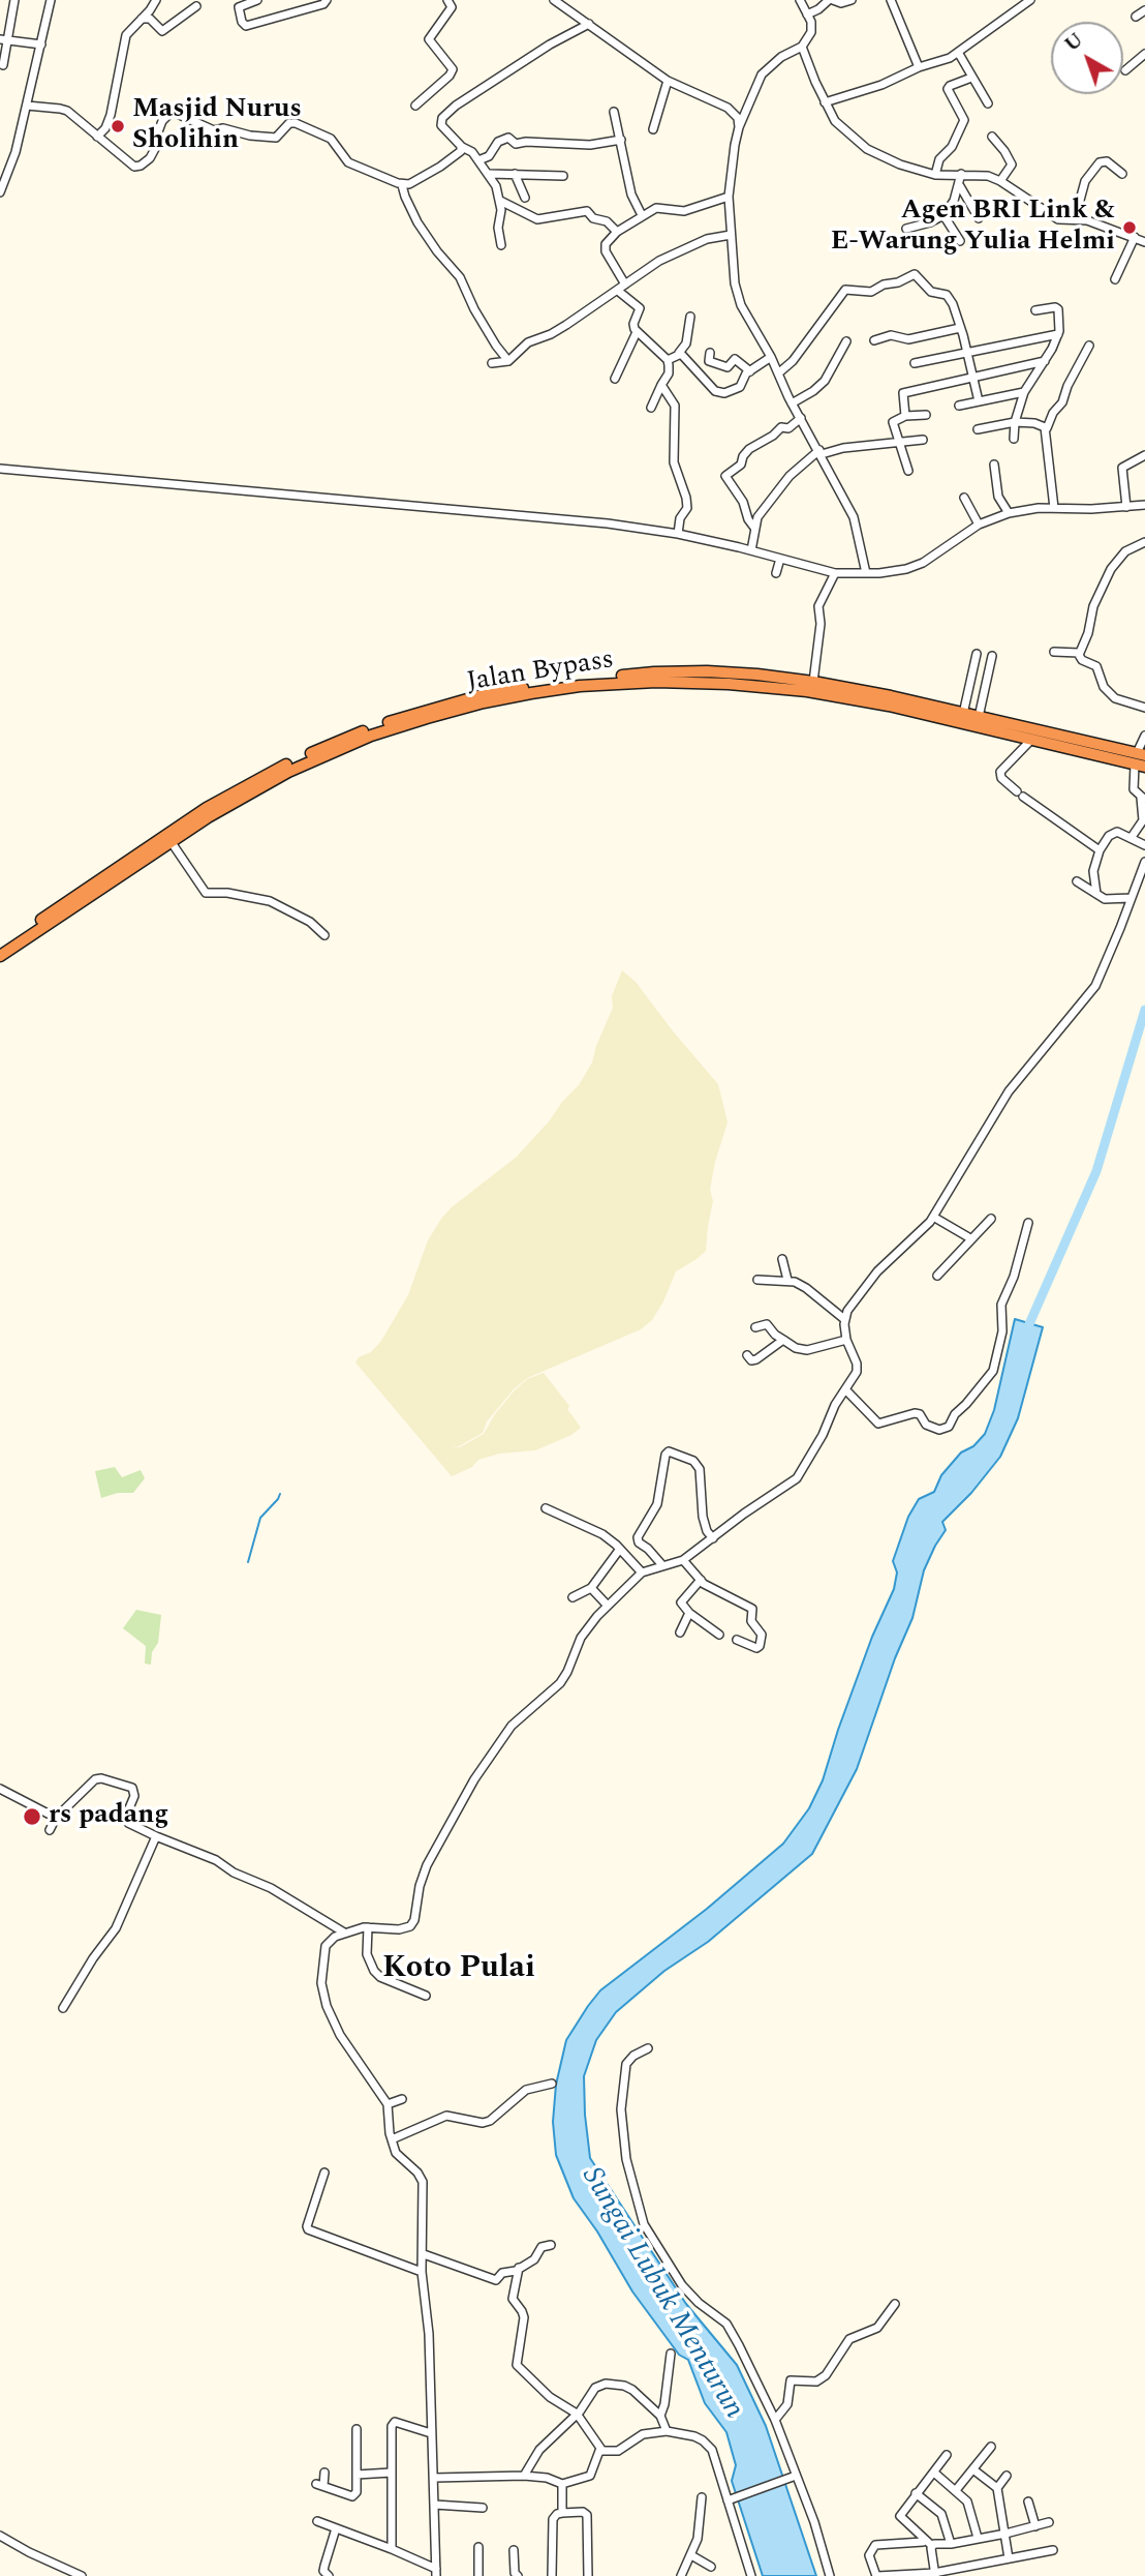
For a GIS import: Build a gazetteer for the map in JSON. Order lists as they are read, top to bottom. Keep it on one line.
{"streets":{"highway":["Jalan Bypass"]},"districts":["Koto Pulai"],"water":["Sungai Lubuk Menturun"],"places":["Masjid Nurus Sholihin","Agen BRI Link & E-Warung Yulia Helmi","rs padang"],"north":"top left"}
